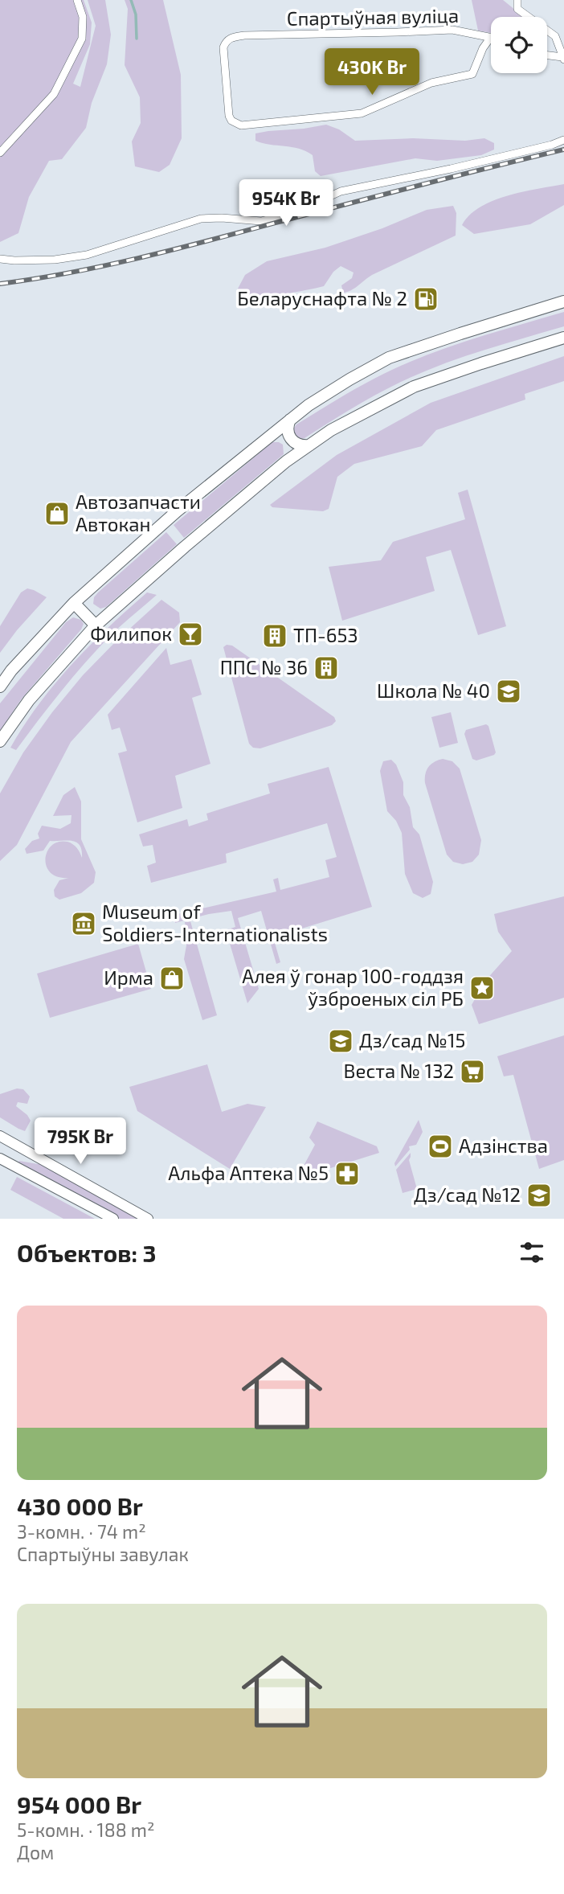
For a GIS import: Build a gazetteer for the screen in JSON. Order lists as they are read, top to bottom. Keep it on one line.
{"streets":{"street":["Спартыўная вуліца"]},"places":{"fuel station":["Беларуснафта № 2"],"shop":["Автозапчасти Автокан","Ирма"],"bar":["Филипок"],"building":["ТП-653","ППС № 36"],"school or university":["Школа № 40","Дз/сад №15","Дз/сад №12"],"museum":["Museum of Soldiers-Internationalists"],"place":["Алея ў гонар 100-годдзя ўзброеных сіл РБ"],"supermarket":["Веста № 132"],"sports":["Адзінства"],"pharmacy":["Альфа Аптека №5"]},"page":{"price":["430K Br","954K Br","795K Br"],"heading":"Объектов: 3","list":[{"name":"430 000 Br","note":"3-комн. · 74 m² · Спартыўны завулак"},{"name":"954 000 Br","note":"5-комн. · 188 m² · Дом"}]}}
